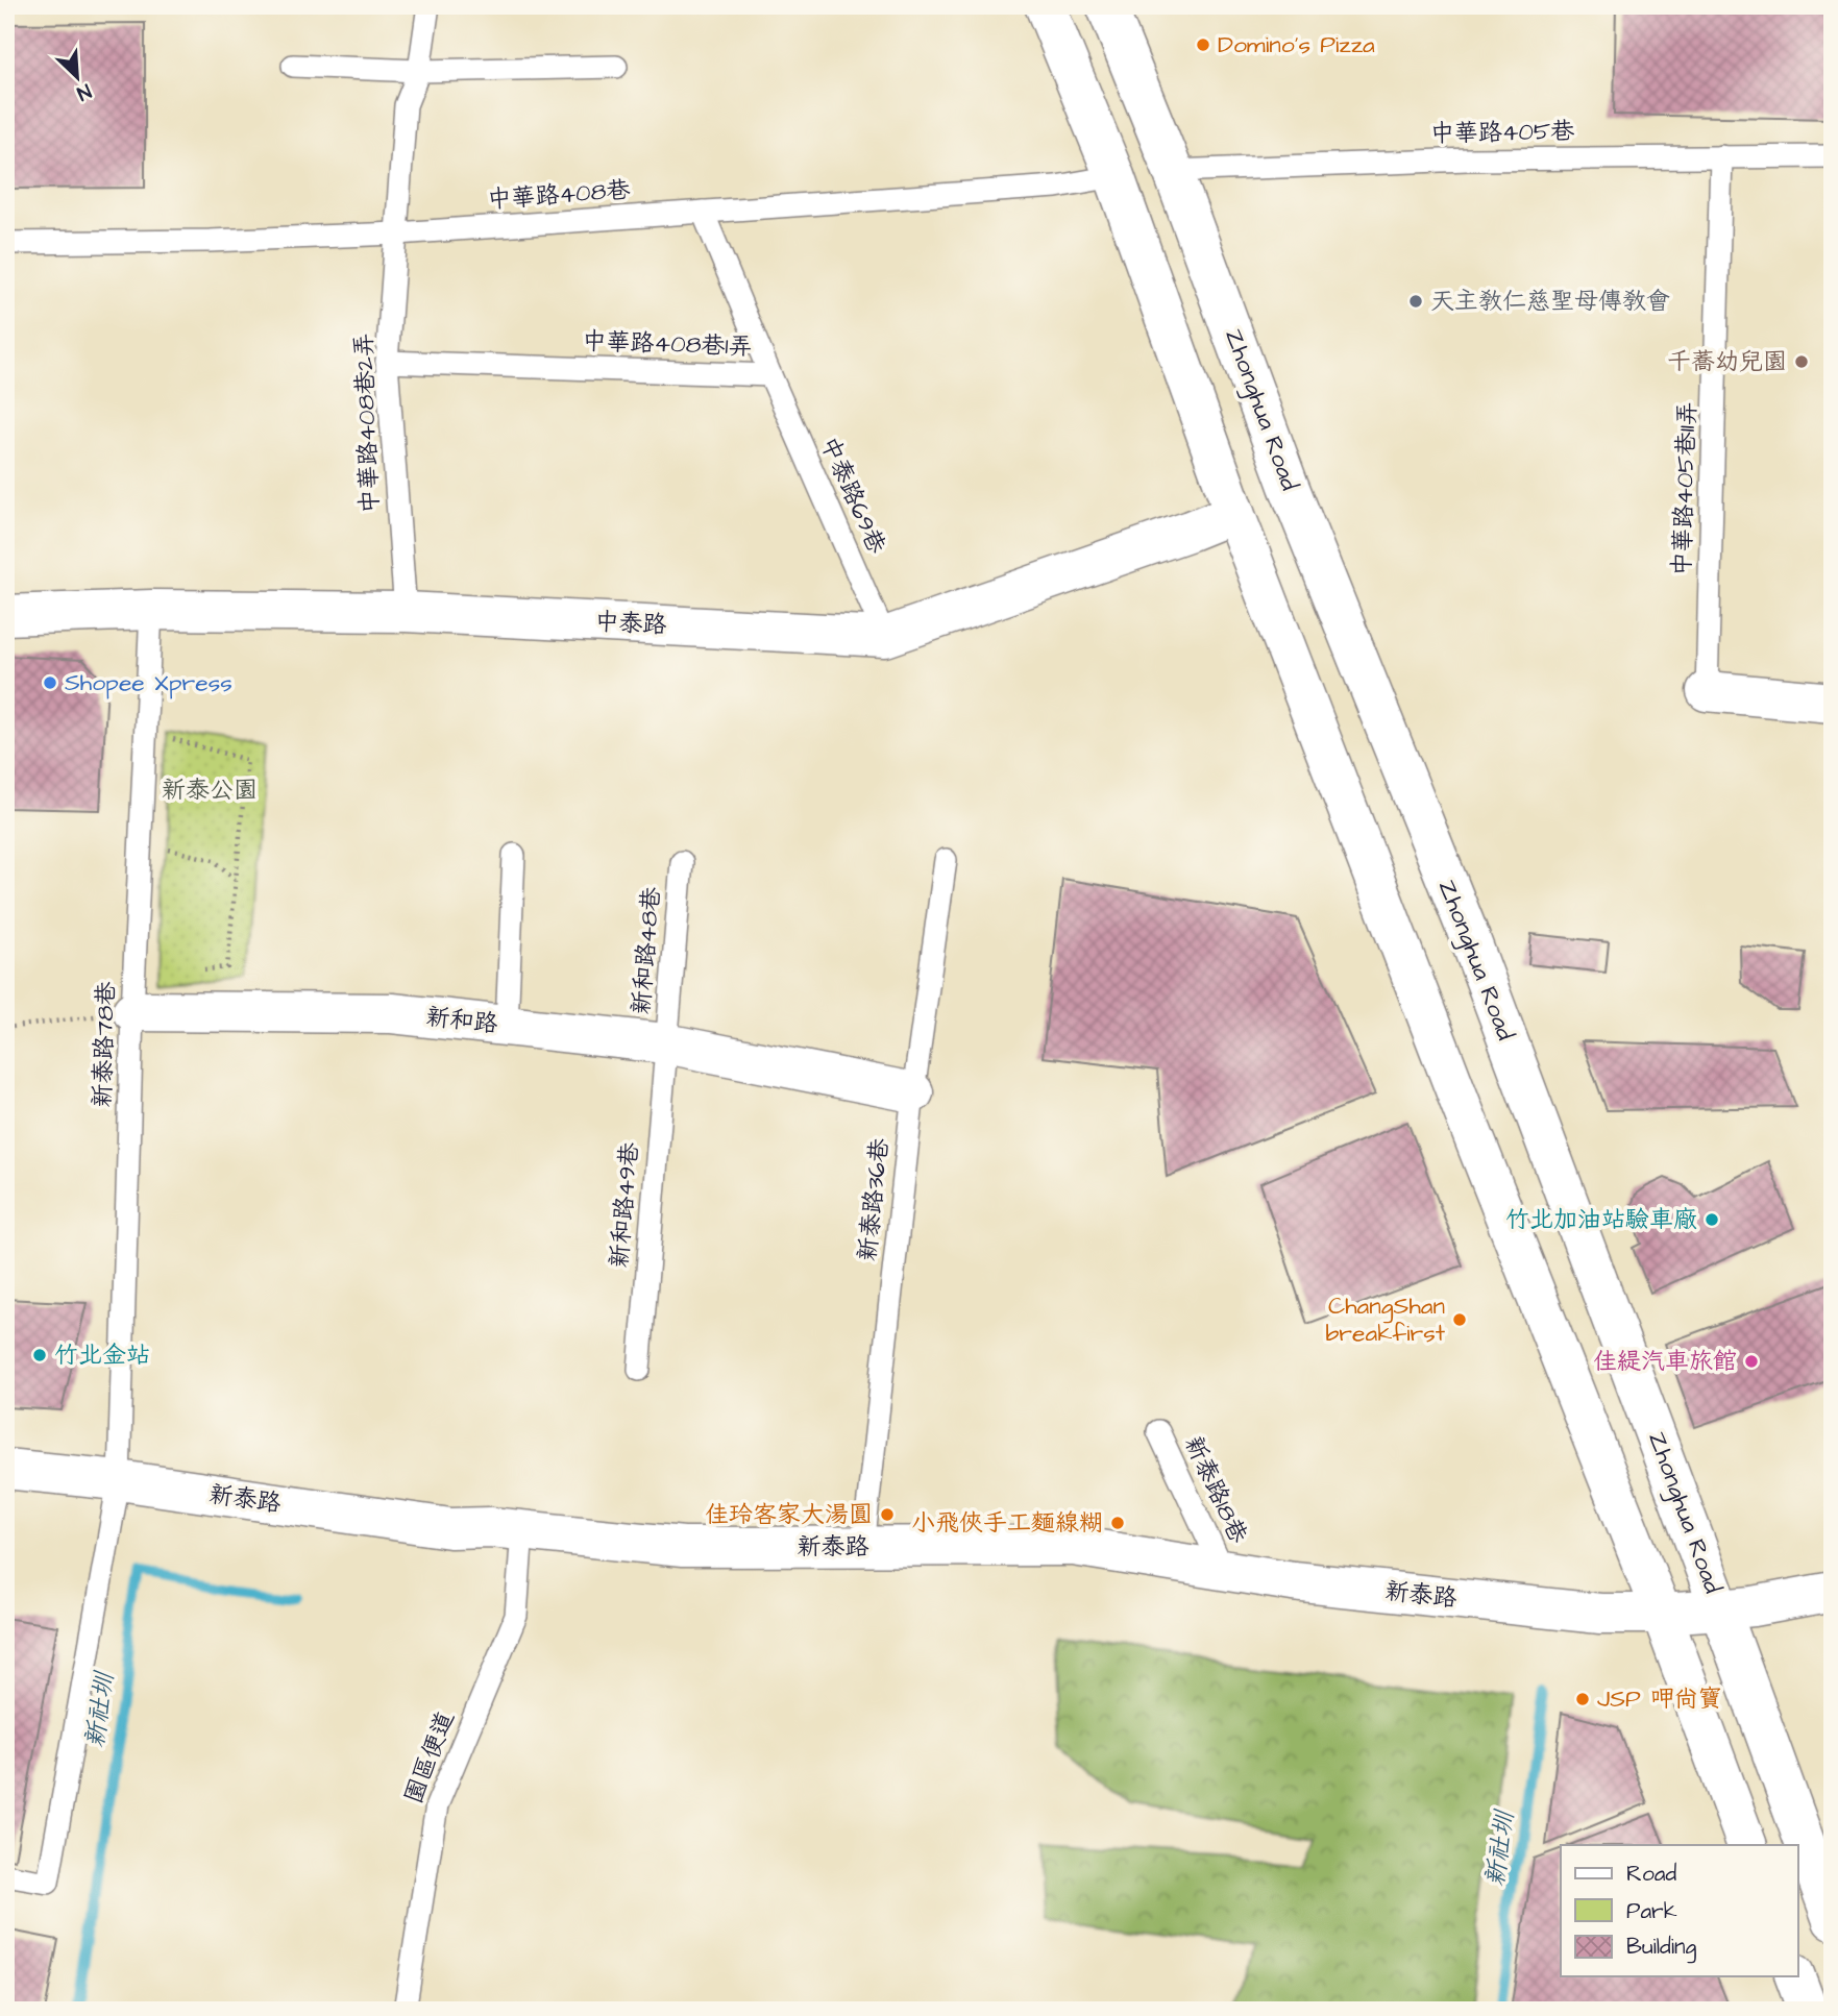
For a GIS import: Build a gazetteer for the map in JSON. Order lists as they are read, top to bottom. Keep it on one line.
{"streets":{"main road":["Zhonghua Road","中泰路","新和路","新泰路"],"lane":["中華路405巷","中華路408巷","中華路408巷1弄","中華路408巷2弄","中華路405巷11弄","中泰路69巷","新和路48巷","新泰路78巷","新泰路36巷","新和路49巷","新泰路18巷","園區便道"]},"crossings":[["中華路405巷","Zhonghua Road"],["中華路405巷","中華路405巷11弄"],["中華路408巷","中華路408巷1弄"],["中華路408巷","中華路408巷2弄"],["中華路408巷1弄","中華路408巷2弄"],["中華路408巷1弄","中泰路69巷"],["Zhonghua Road","新泰路"],["中華路408巷2弄","中泰路"],["中泰路69巷","中泰路"],["中泰路","新泰路78巷"],["新和路48巷","新和路"],["新和路48巷","新和路49巷"],["新和路","新泰路78巷"],["新和路","新泰路36巷"],["新和路","新和路49巷"],["新泰路78巷","新泰路"],["新泰路36巷","新泰路"],["新泰路18巷","新泰路"],["新泰路","園區便道"]],"water":["新社圳"],"parks":["新泰公園"],"places":["Domino's Pizza","天主教仁慈聖母傳教會","千蕎幼兒園","Shopee Xpress","竹北加油站驗車廠","ChangShan breakfirst","竹北金站","佳緹汽車旅館","佳玲客家大湯圓","小飛俠手工麵線糊","JSP 呷尚寶"],"legend":["Road","Park","Building"],"north":"bottom right"}
